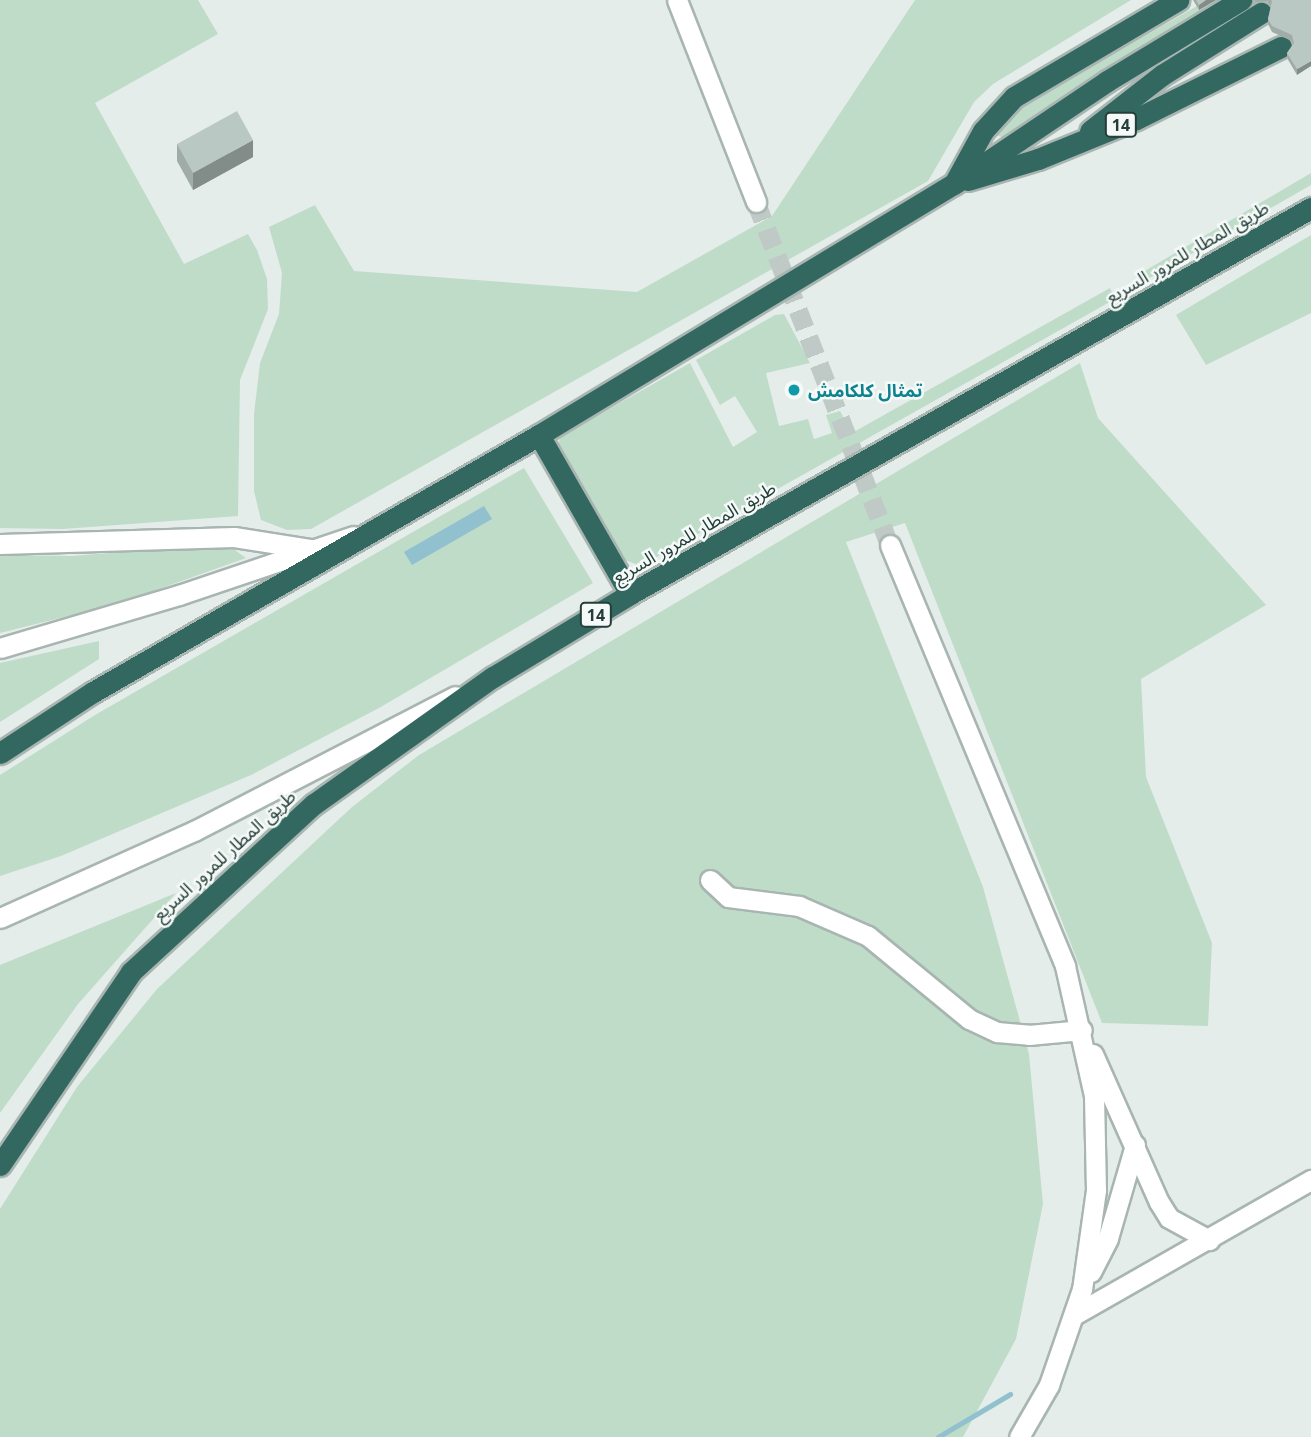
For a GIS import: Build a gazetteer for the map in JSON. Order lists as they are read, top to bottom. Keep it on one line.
{"streets":{"highway":["14","طريق المطار للمرور السريع"]},"places":["تمثال كلكامش"]}
